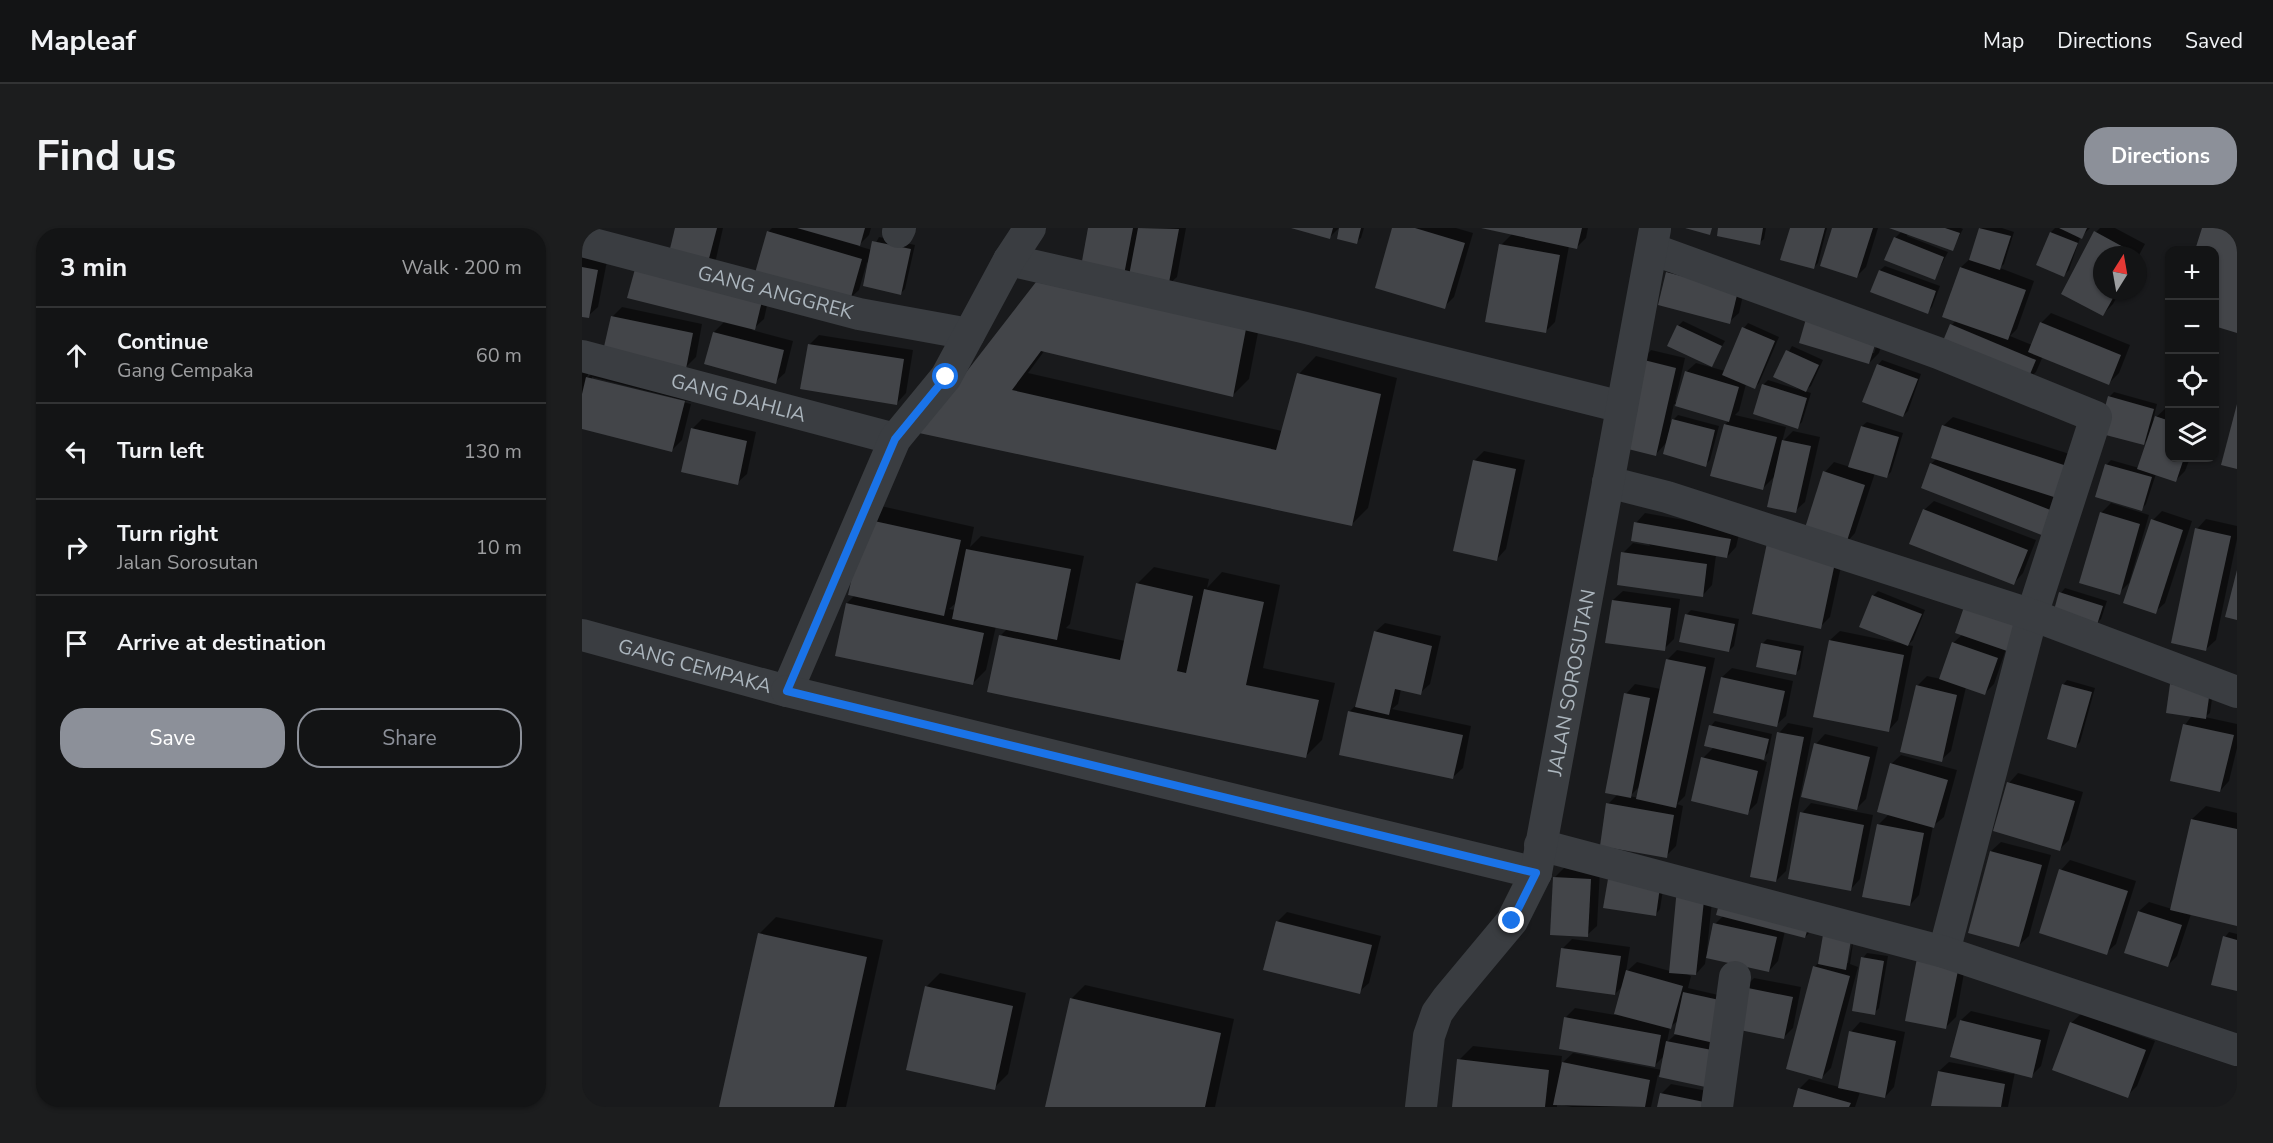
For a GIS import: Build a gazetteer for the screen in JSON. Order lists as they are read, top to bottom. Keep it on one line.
{"streets":{"street":["GANG ANGGREK","GANG DAHLIA","GANG CEMPAKA","JALAN SOROSUTAN"]},"crossings":[["GANG ANGGREK","GANG CEMPAKA"],["GANG DAHLIA","GANG CEMPAKA"]],"north":"top","page":{"header":"Mapleaf","nav":["Map","Directions","Saved"],"buttons":["Directions",["Save","Share"]],"title":"Find us","heading":["3 min","Walk · 200 m"],"map_buttons":["+","−"],"list":[["Continue","Gang Cempaka","60 m"],["Turn left","130 m"],["Turn right","Jalan Sorosutan","10 m"],"Arrive at destination"]}}
